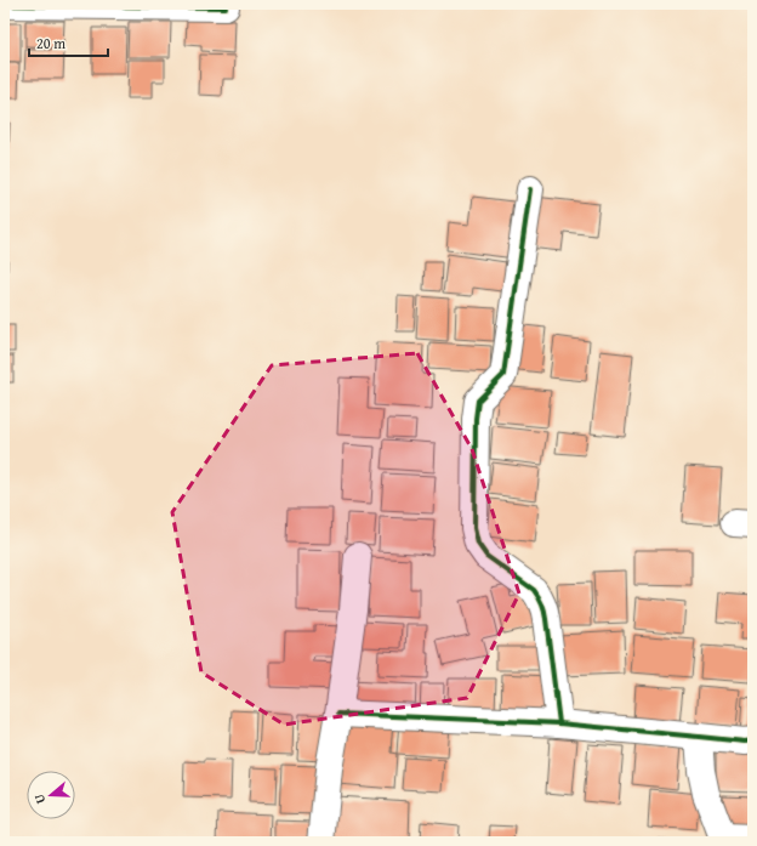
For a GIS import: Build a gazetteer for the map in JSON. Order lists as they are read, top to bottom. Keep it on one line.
{"scale_bar":"20 m","north":"left"}
